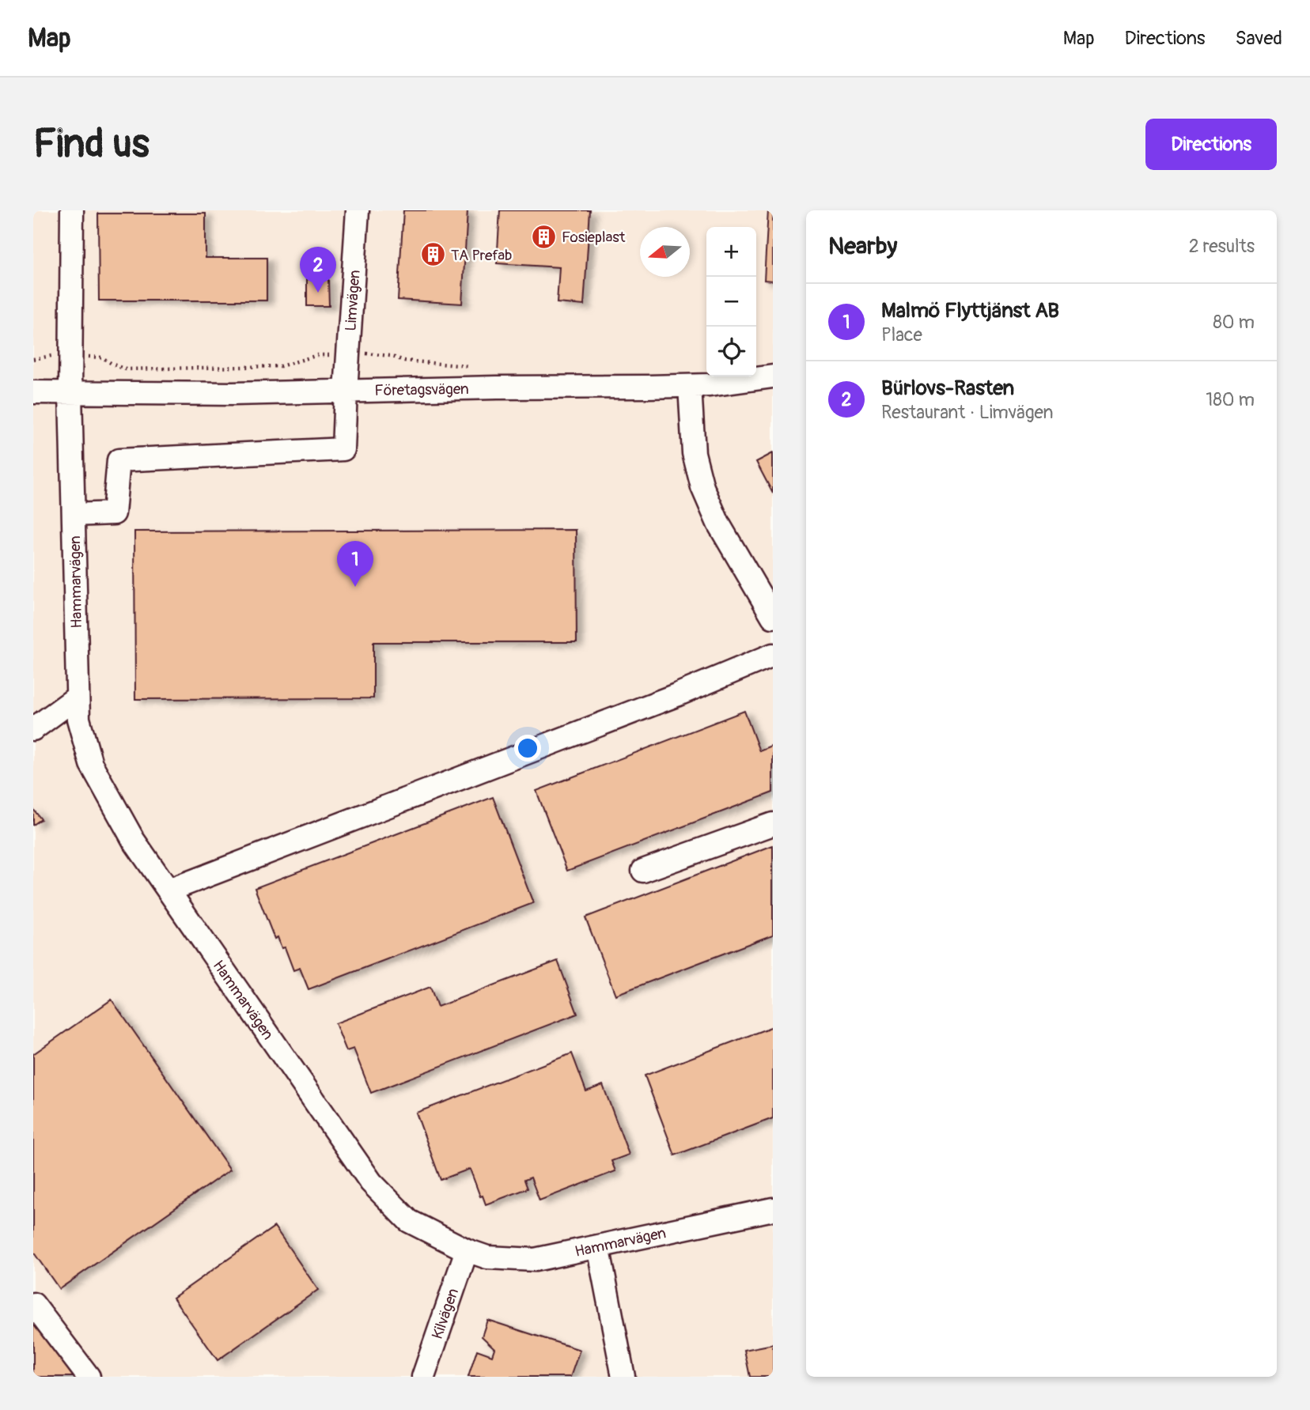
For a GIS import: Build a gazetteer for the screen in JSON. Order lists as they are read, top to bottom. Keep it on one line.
{"streets":{"street":["Limvägen","Företagsvägen","Hammarvägen","Kilvägen"]},"crossings":[["Limvägen","Företagsvägen"],["Limvägen","Hammarvägen"],["Företagsvägen","Hammarvägen"],["Hammarvägen","Kilvägen"]],"places":{"building":["Fosieplast","TA Prefab"]},"north":"left","page":{"header":"Map","nav":["Map","Directions","Saved"],"buttons":"Directions","title":"Find us","heading":["Nearby","2 results"],"map_buttons":["+","−"],"pins":["2","1"],"list":[{"mark":"1","name":"Malmö Flyttjänst AB","note":"Place","value":"80 m"},{"mark":"2","name":"Bürlovs-Rasten","note":"Restaurant · Limvägen","value":"180 m"}]}}
